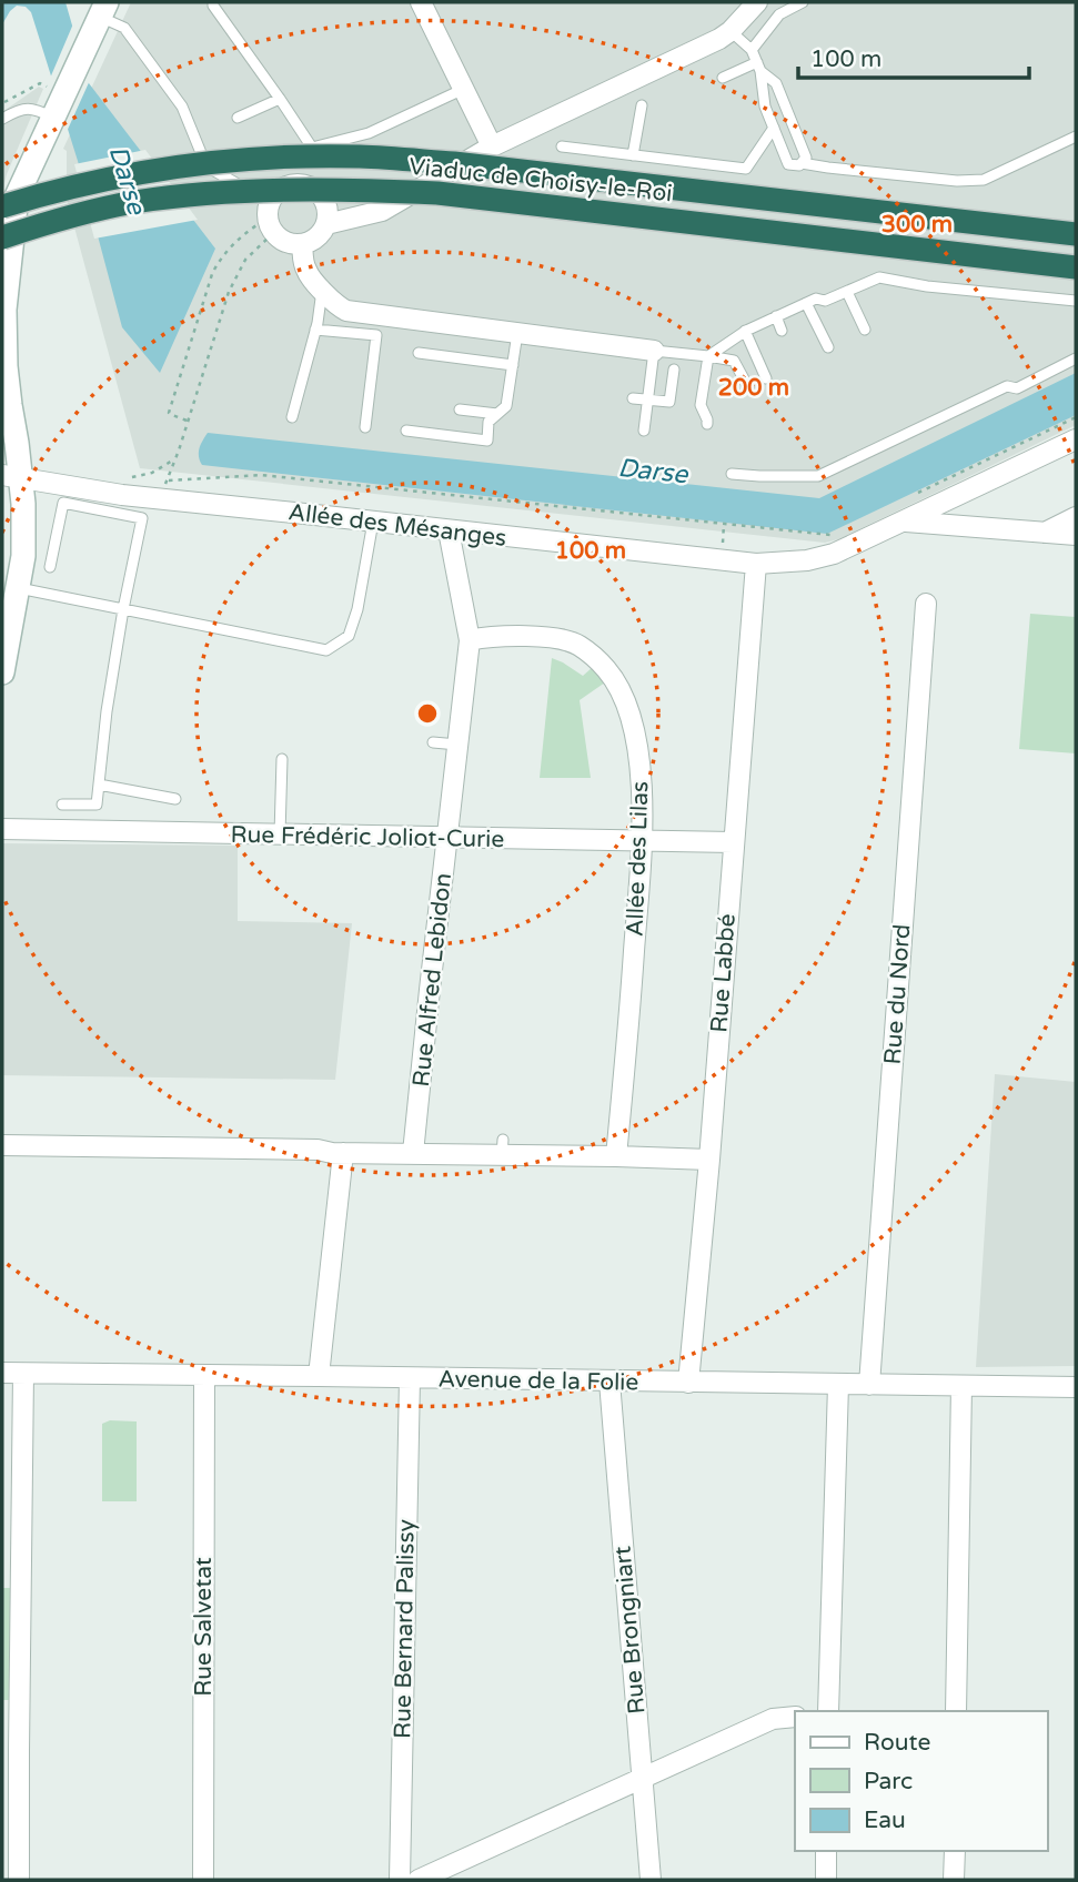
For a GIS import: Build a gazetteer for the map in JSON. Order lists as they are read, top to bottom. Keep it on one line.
{"streets":{"highway":["Viaduc de Choisy-le-Roi"],"street":["Allée des Mésanges","Rue Frédéric Joliot-Curie","Allée des Lilas","Rue Labbé","Rue Alfred Lebidon","Rue du Nord","Avenue de la Folie","Rue Salvetat","Rue Bernard Palissy","Rue Brongniart"]},"crossings":[["Allée des Mésanges","Rue Labbé"],["Allée des Mésanges","Rue Alfred Lebidon"],["Rue Frédéric Joliot-Curie","Allée des Lilas"],["Rue Frédéric Joliot-Curie","Rue Labbé"],["Rue Frédéric Joliot-Curie","Rue Alfred Lebidon"],["Allée des Lilas","Rue Alfred Lebidon"],["Rue Labbé","Avenue de la Folie"],["Rue du Nord","Avenue de la Folie"],["Avenue de la Folie","Rue Salvetat"],["Avenue de la Folie","Rue Bernard Palissy"],["Avenue de la Folie","Rue Brongniart"]],"water":["Darse"],"legend":["Route","Parc","Eau"],"scale_bar":"100 m","rings":["300 m","200 m","100 m"]}
